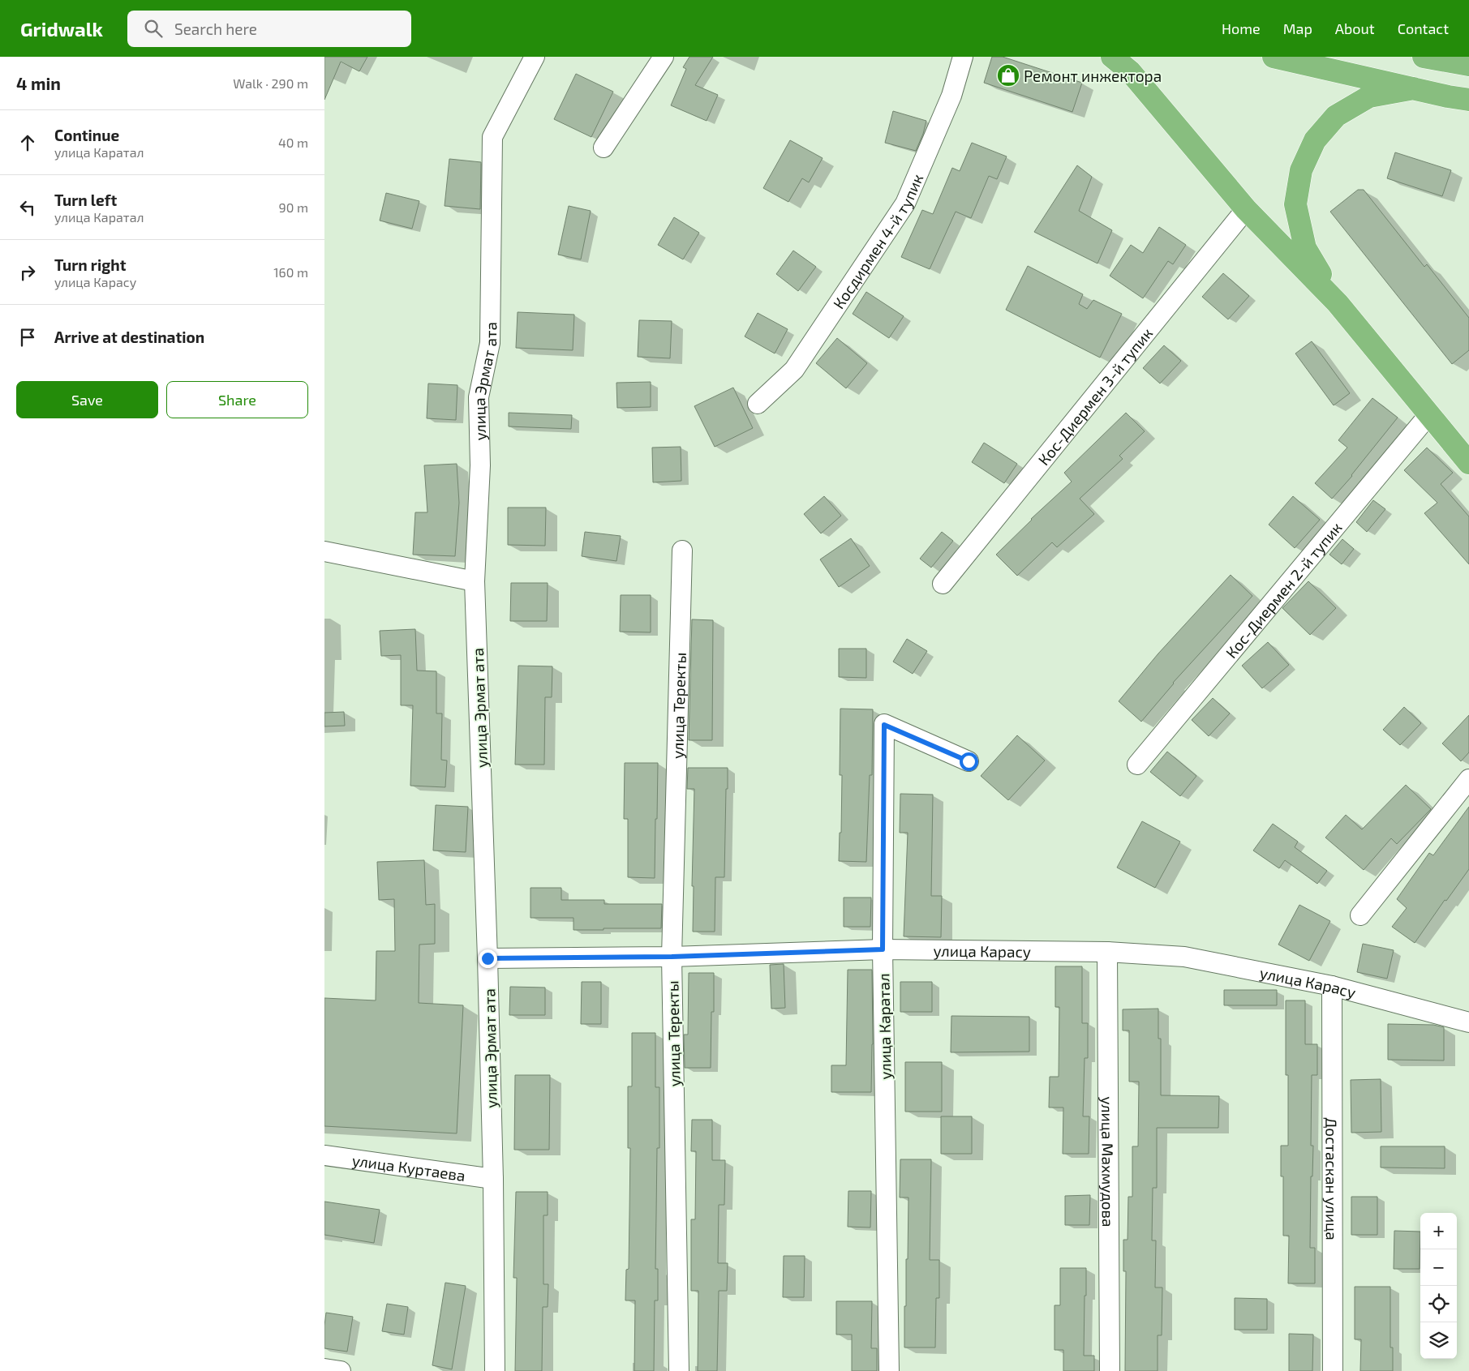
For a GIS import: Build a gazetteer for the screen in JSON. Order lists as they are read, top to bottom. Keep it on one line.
{"streets":{"street":["Косдирмен 4-й тупик","улица Эрмат ата","Кос-Диермен 3-й тупик","Кос-Диермен 2-й тупик","улица Теректы","улица Карасу","улица Каратал","улица Махмудова","улица Куртаева","Достаскан улица"]},"crossings":[["улица Эрмат ата","улица Карасу"],["улица Эрмат ата","улица Куртаева"],["улица Теректы","улица Карасу"],["улица Карасу","улица Каратал"],["улица Карасу","улица Махмудова"],["улица Карасу","Достаскан улица"]],"places":{"shop":["Ремонт инжектора"]},"page":{"header":"Gridwalk","search":"Search here","nav":["Home","Map","About","Contact"],"heading":["4 min","Walk · 290 m"],"list":[["Continue","улица Каратал","40 m"],["Turn left","улица Каратал","90 m"],["Turn right","улица Карасу","160 m"],"Arrive at destination"],"buttons":["Save","Share"],"map_buttons":["+","−"]}}
